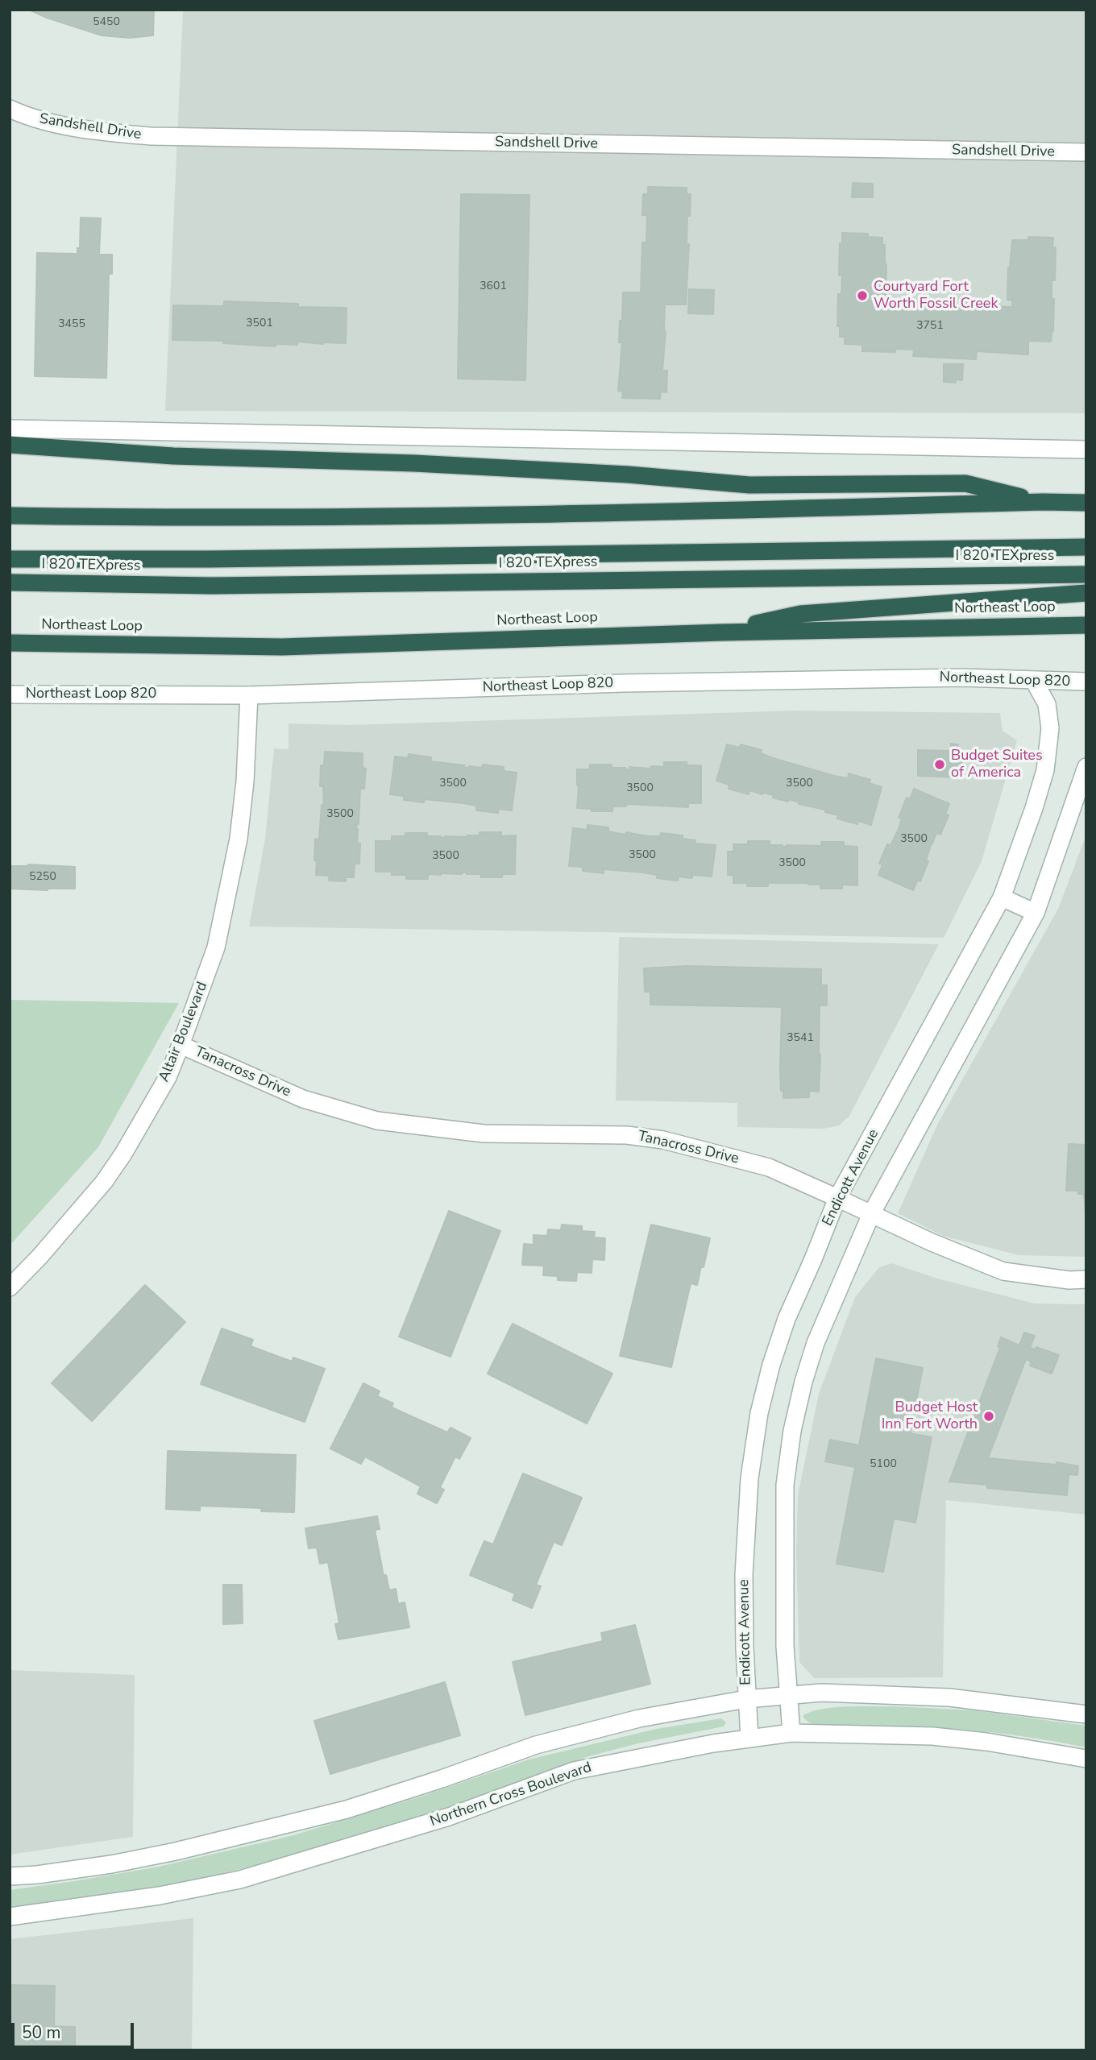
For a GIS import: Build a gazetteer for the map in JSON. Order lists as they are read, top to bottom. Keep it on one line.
{"streets":{"highway":["I 820 TEXpress","Northeast Loop"],"street":["Sandshell Drive","Northeast Loop 820","Altair Boulevard","Tanacross Drive","Endicott Avenue","Northern Cross Boulevard"]},"crossings":[["Northeast Loop 820","Altair Boulevard"],["Northeast Loop 820","Endicott Avenue"],["Altair Boulevard","Tanacross Drive"],["Tanacross Drive","Endicott Avenue"],["Endicott Avenue","Northern Cross Boulevard"]],"places":["Courtyard Fort Worth Fossil Creek","Budget Suites of America","Budget Host Inn Fort Worth"],"house_numbers":["5450","3601","3501","3455","3751","3500","3500","3500","3500","3500","3500","3500","3500","5250","3541","5100"],"scale_bar":"50 m"}
